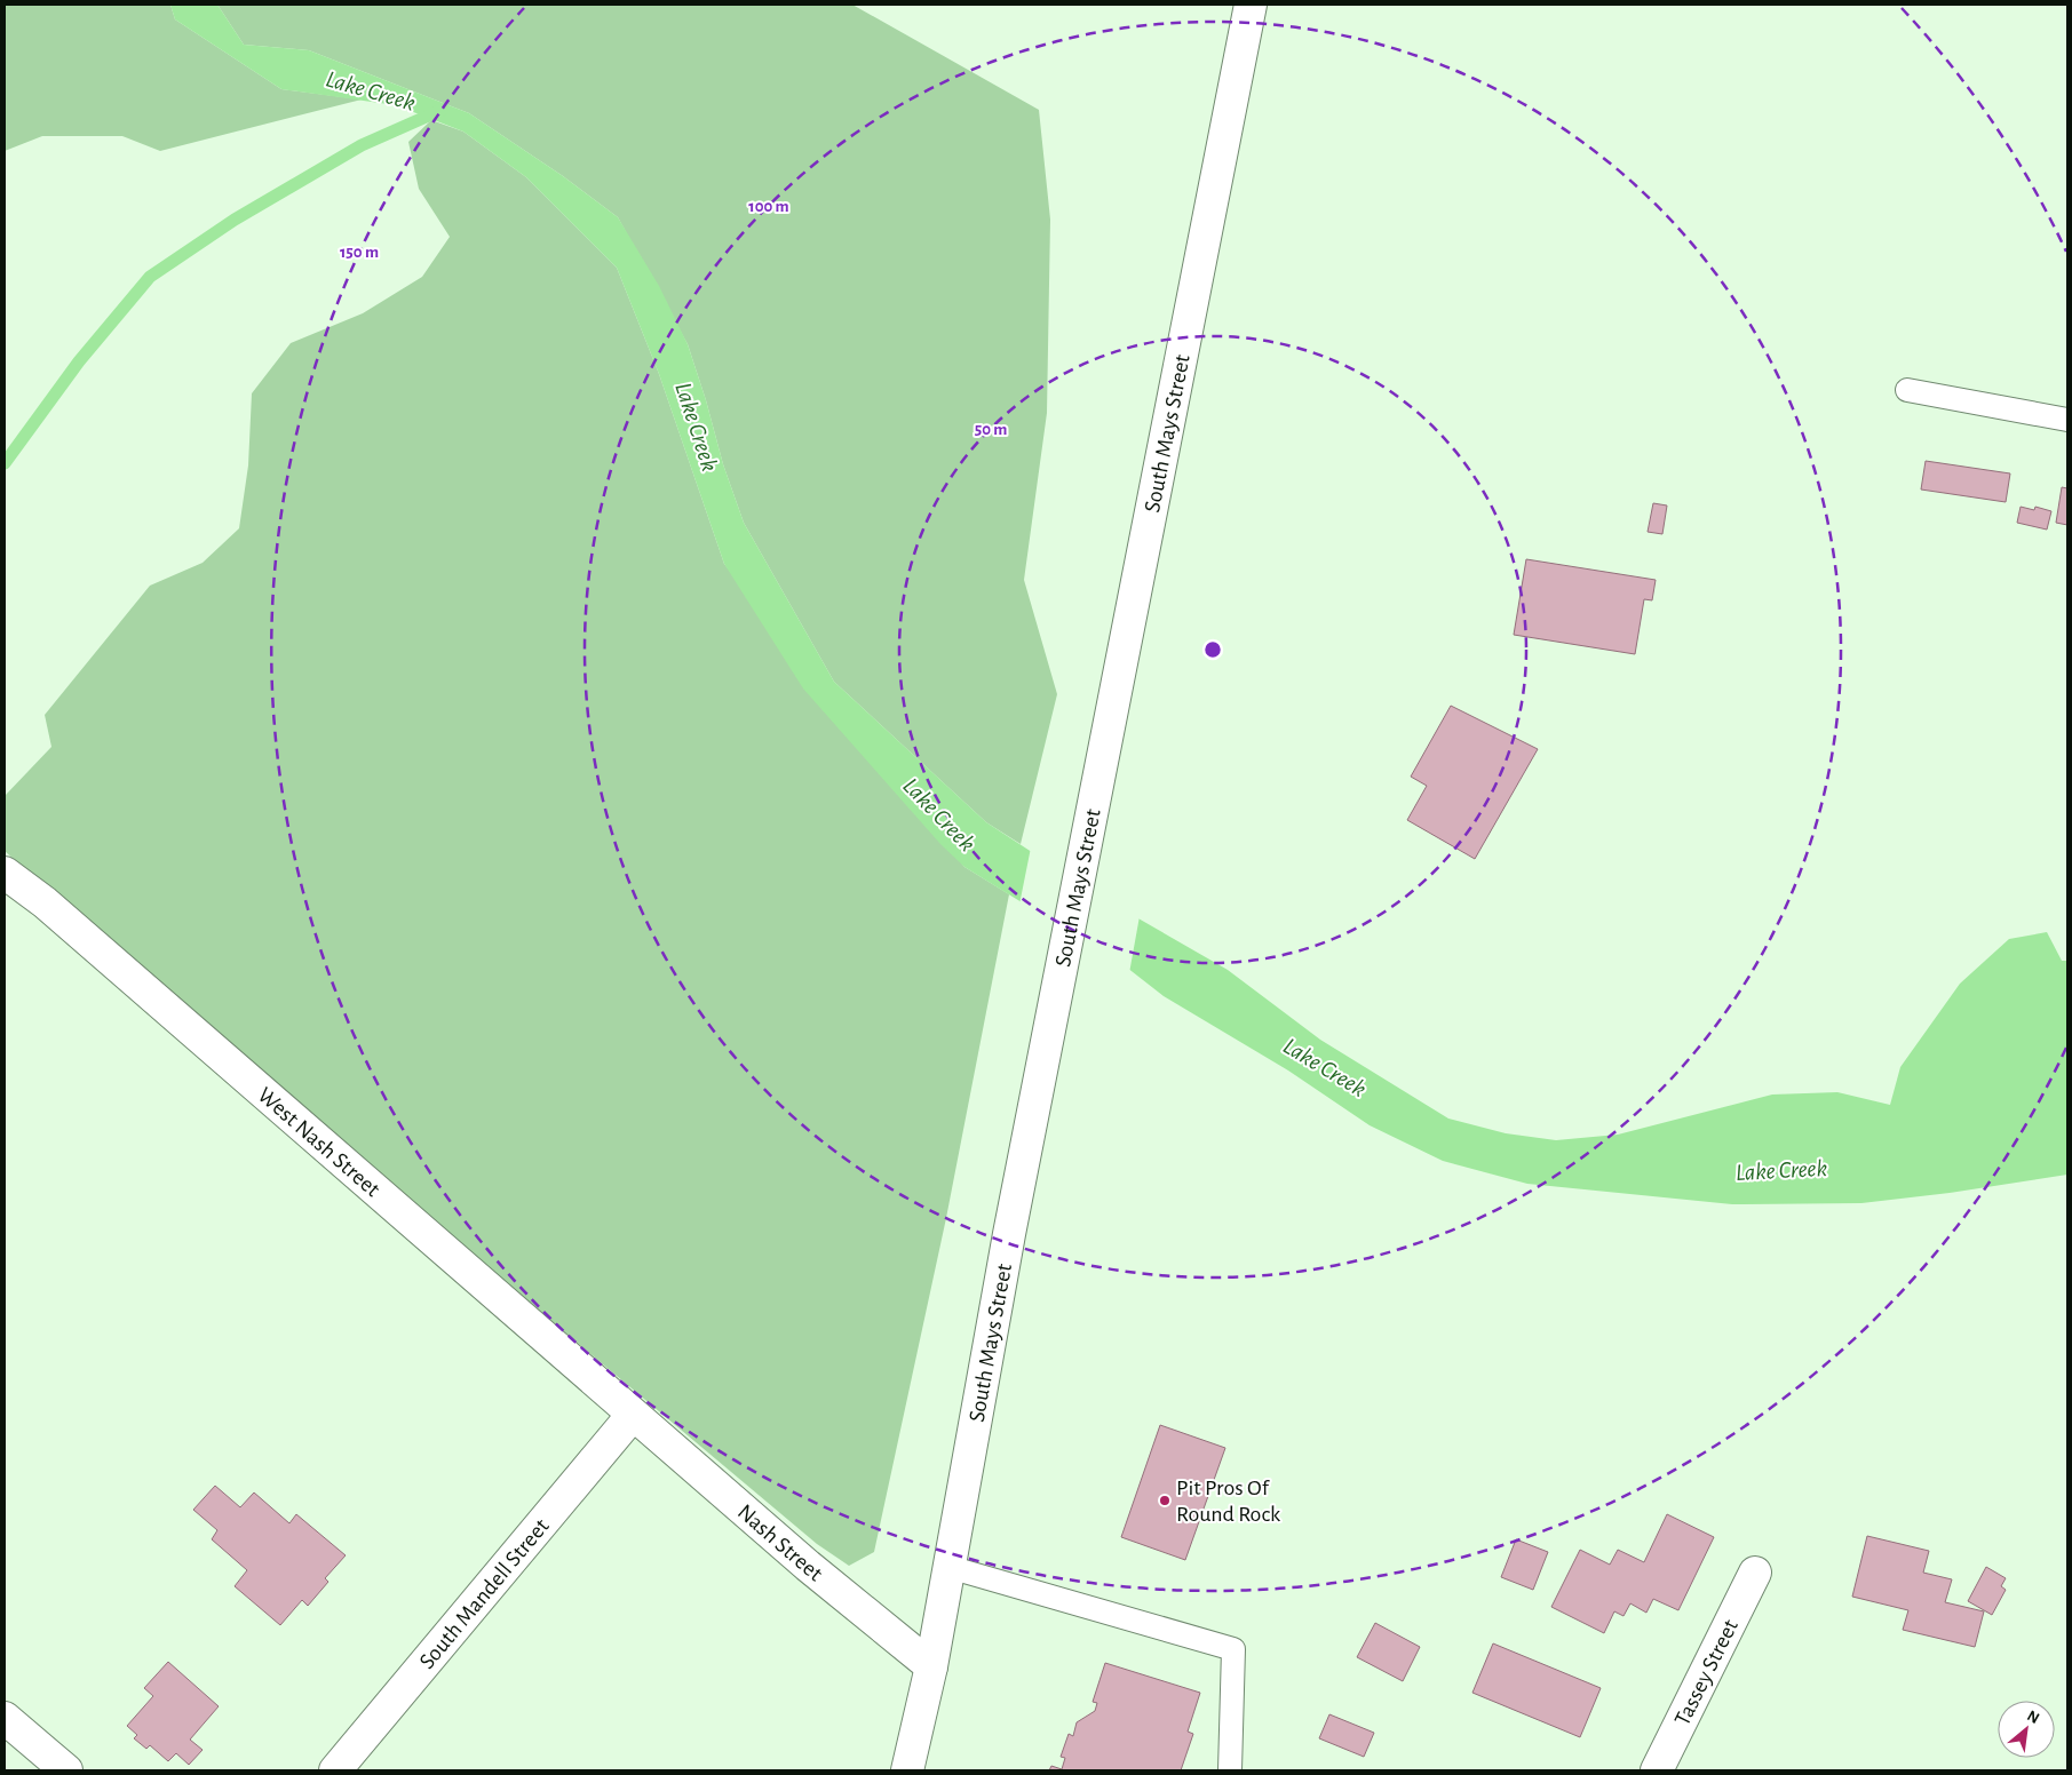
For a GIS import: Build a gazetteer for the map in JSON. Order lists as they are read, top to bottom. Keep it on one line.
{"streets":{"street":["South Mays Street","West Nash Street","Nash Street","South Mandell Street","Tassey Street"]},"crossings":[["South Mays Street","Nash Street"],["West Nash Street","Nash Street"],["West Nash Street","South Mandell Street"],["Nash Street","South Mandell Street"]],"water":["Lake Creek"],"places":["Pit Pros Of Round Rock"],"north":"top right","rings":["100 m","150 m","50 m"]}
